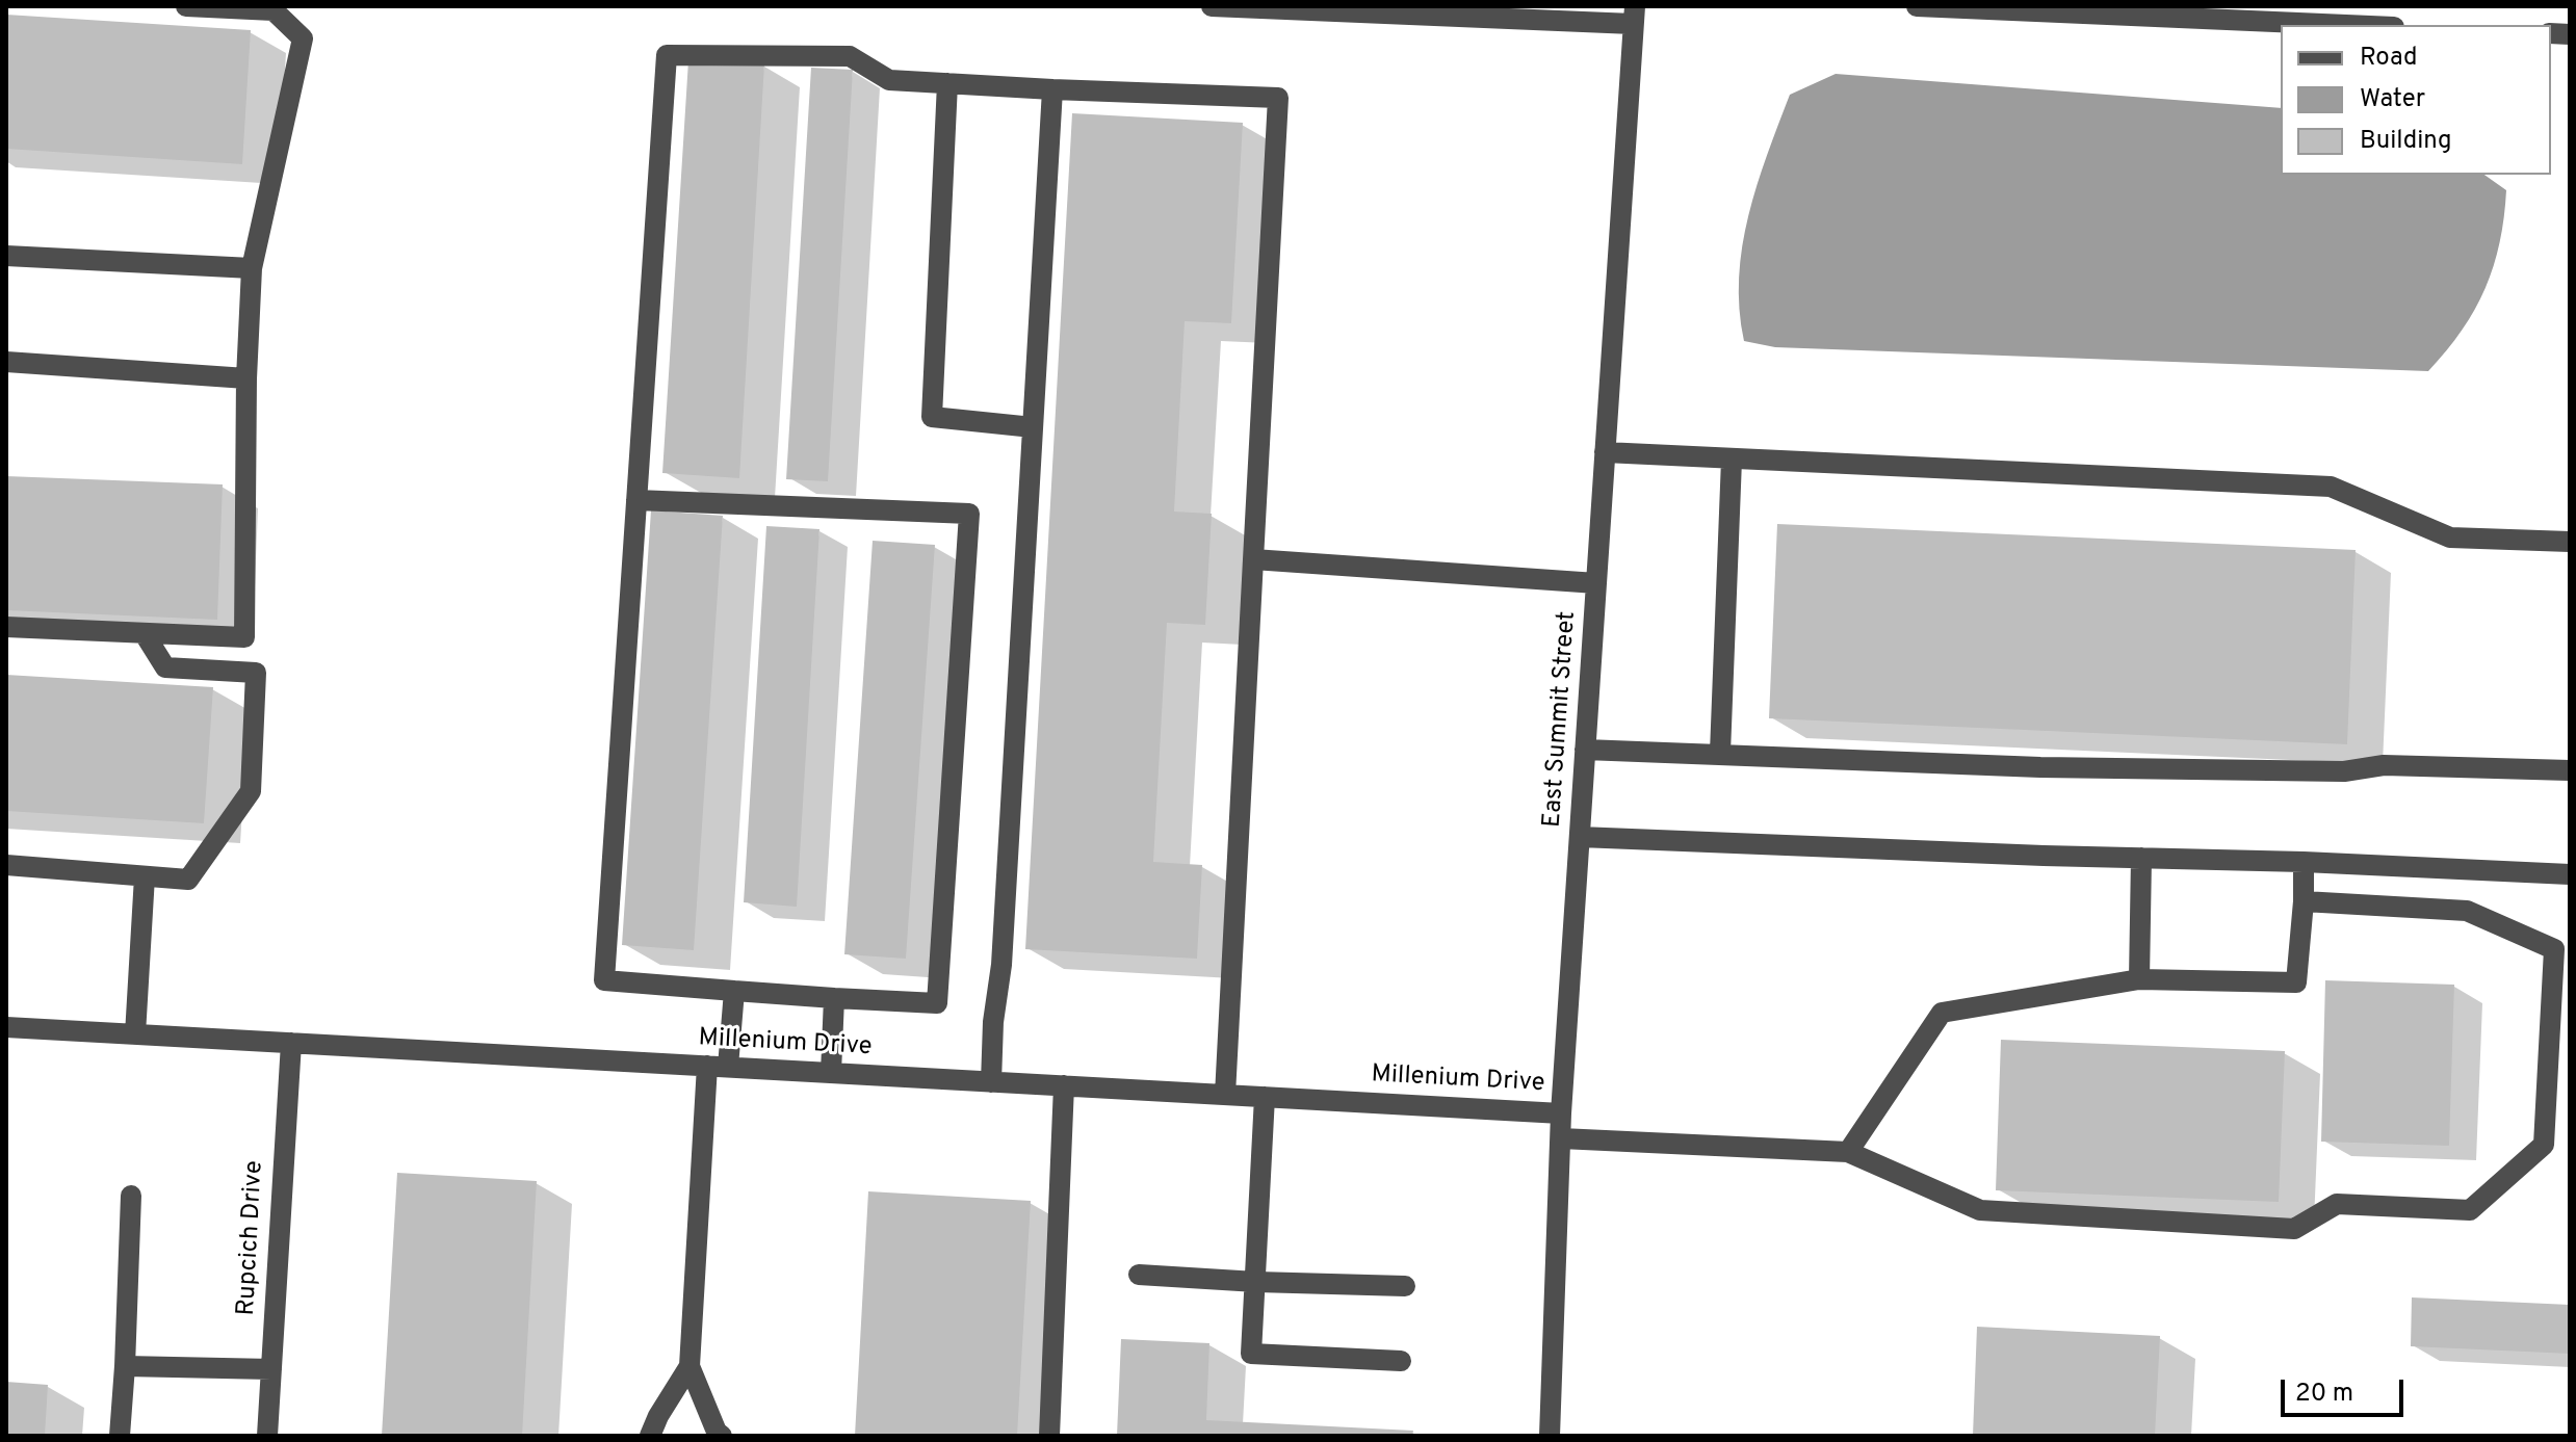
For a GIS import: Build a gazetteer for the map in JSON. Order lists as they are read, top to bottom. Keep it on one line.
{"streets":{"street":["East Summit Street","Millenium Drive","Rupcich Drive"]},"crossings":[["East Summit Street","Millenium Drive"],["Millenium Drive","Rupcich Drive"]],"legend":["Road","Water","Building"],"scale_bar":"20 m"}
